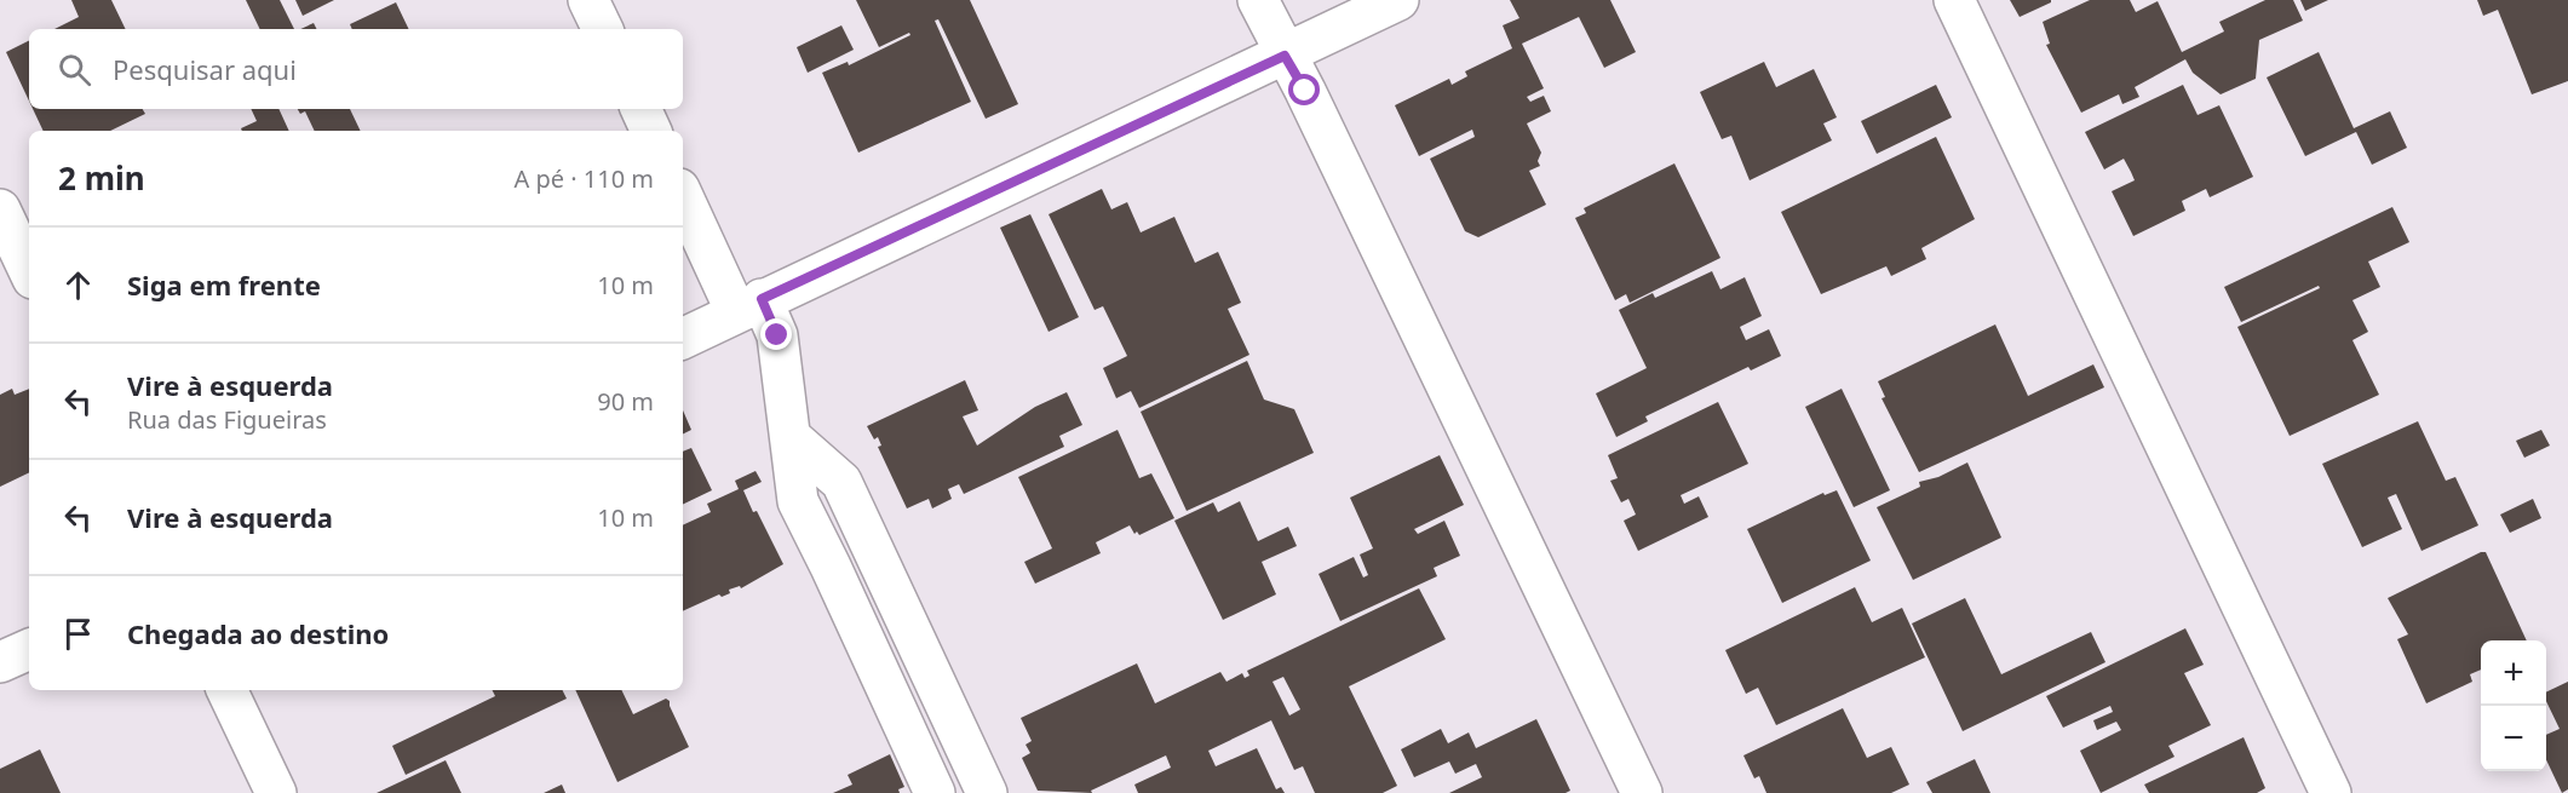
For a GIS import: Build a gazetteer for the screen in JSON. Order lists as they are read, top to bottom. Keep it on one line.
{"page":{"search":"Pesquisar aqui","heading":["2 min","A pé · 110 m"],"list":[["Siga em frente","10 m"],["Vire à esquerda","Rua das Figueiras","90 m"],["Vire à esquerda","10 m"],"Chegada ao destino"],"map_buttons":["+","−"]}}
